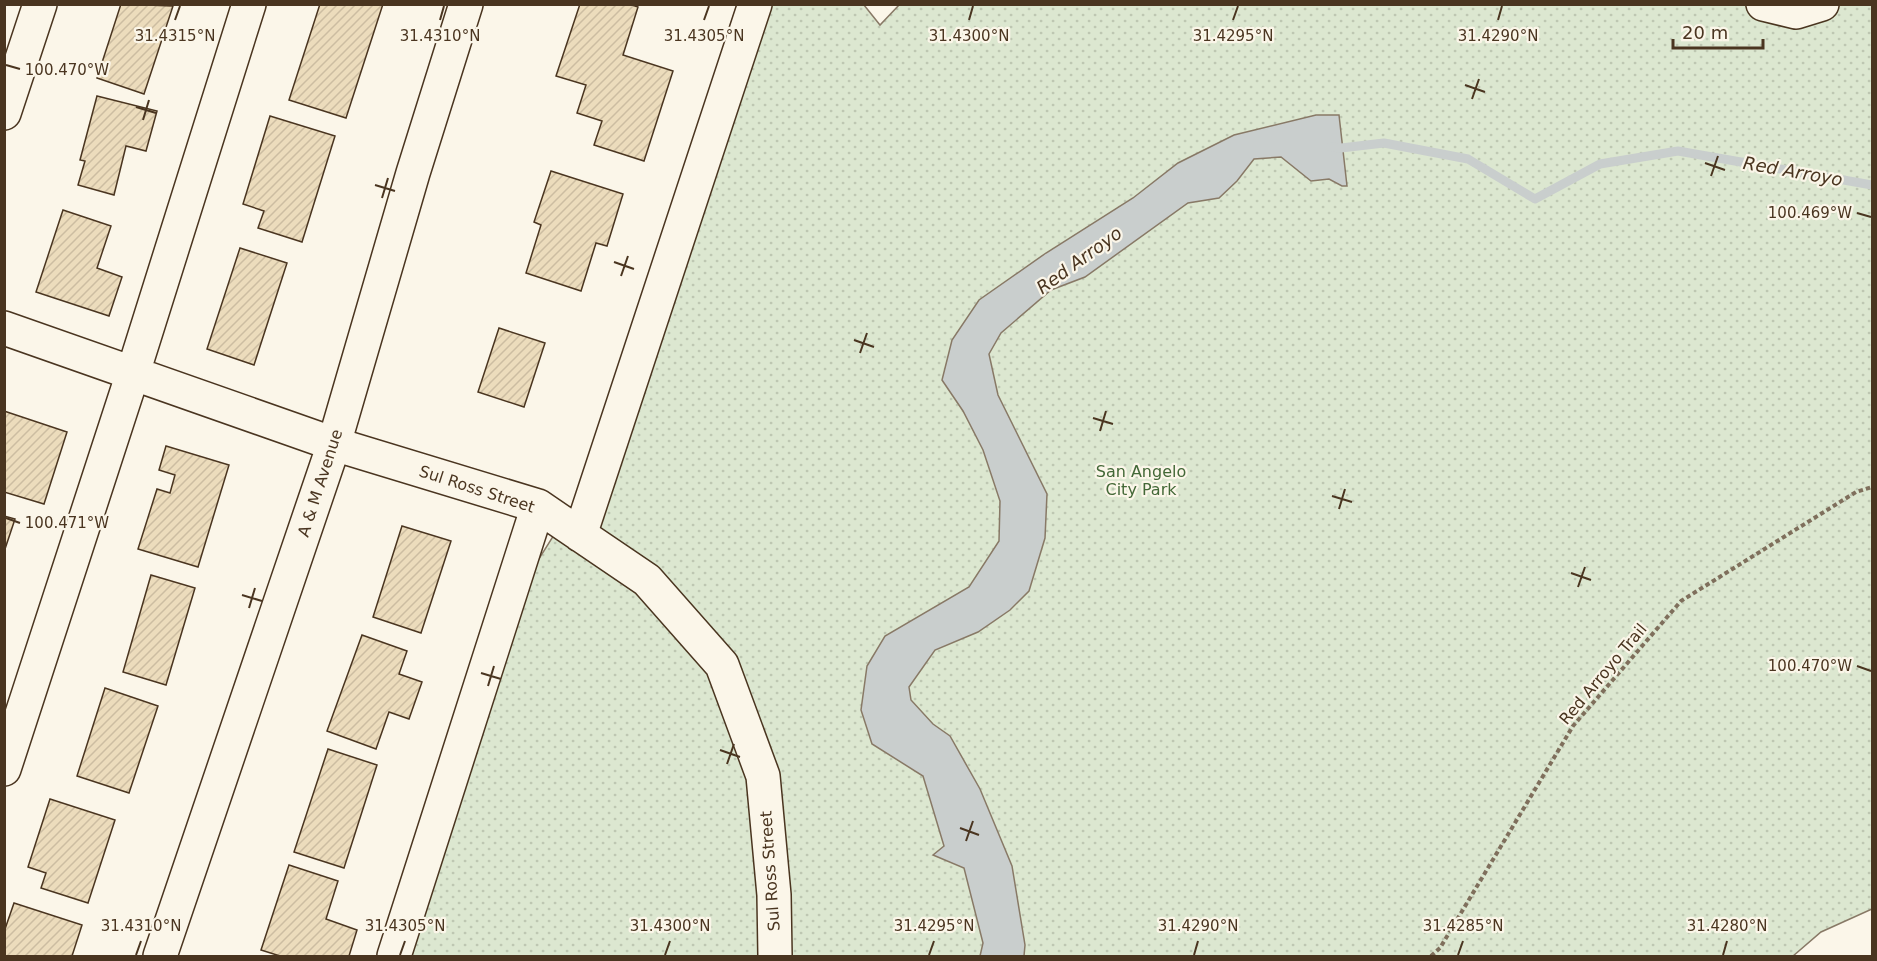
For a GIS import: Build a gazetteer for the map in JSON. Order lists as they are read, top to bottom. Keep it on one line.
{"streets":{"street":["A & M Avenue","Sul Ross Street"],"path":["Red Arroyo Trail"]},"crossings":[["A & M Avenue","Sul Ross Street"]],"water":["Red Arroyo"],"parks":["San Angelo City Park"],"scale_bar":"20 m","coordinates":["31.4315°N","31.4310°N","31.4305°N","31.4300°N","31.4295°N","31.4290°N","100.470°W","100.469°W","100.471°W","31.4285°N","31.4280°N"]}
